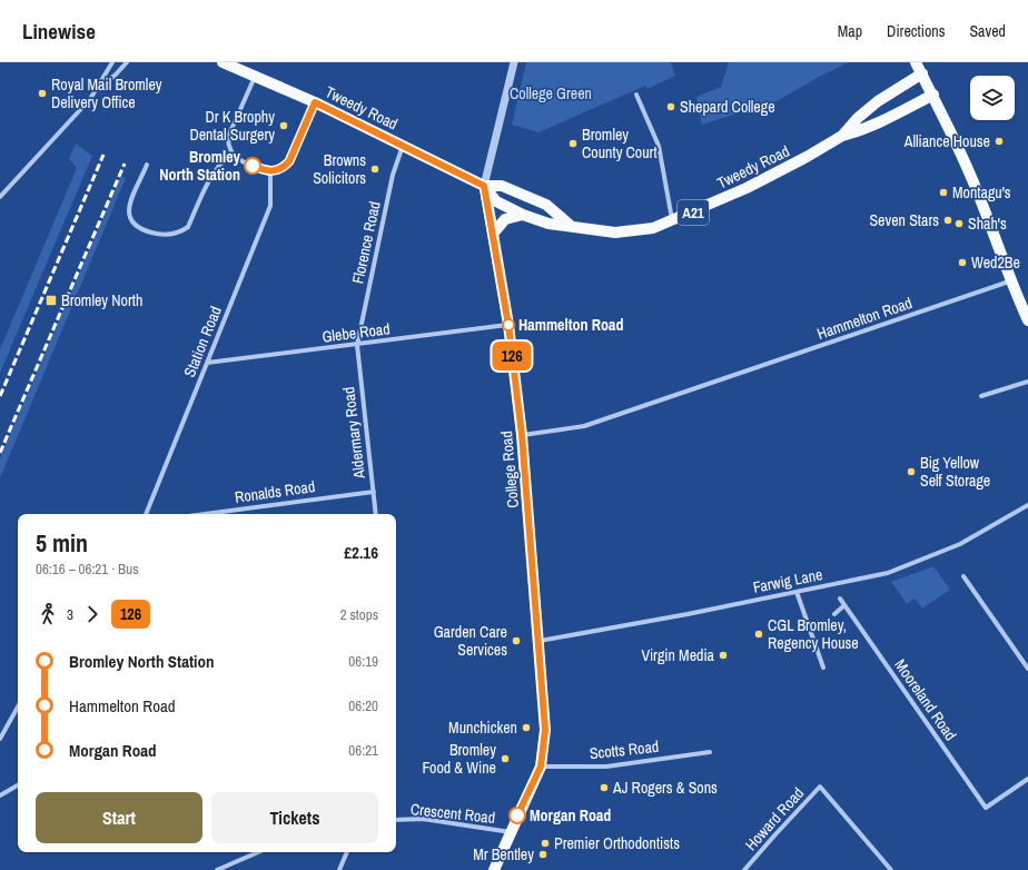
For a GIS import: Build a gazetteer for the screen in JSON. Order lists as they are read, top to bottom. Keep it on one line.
{"streets":{"main road":["Tweedy Road","A21","College Road"],"street":["Florence Road","Hammelton Road","Glebe Road","Station Road","Aldermary Road","Ronalds Road","Farwig Lane","Mooreland Road","Scotts Road","Crescent Road","Howard Road"]},"crossings":[["Tweedy Road","Florence Road"],["Tweedy Road","College Road"],["Florence Road","Glebe Road"],["Florence Road","Aldermary Road"],["Hammelton Road","College Road"],["Glebe Road","Station Road"],["Glebe Road","Aldermary Road"],["Glebe Road","College Road"],["Aldermary Road","Ronalds Road"],["College Road","Farwig Lane"],["College Road","Scotts Road"],["College Road","Crescent Road"]],"parks":["College Green"],"places":{"other":["Royal Mail Bromley Delivery Office","Shepard College","Dr K Brophy Dental Surgery","Alliance House","Bromley County Court","Bromley North Station","Browns Solicitors","Montagu's","Seven Stars","Shah's","Wed2Be","Hammelton Road","Big Yellow Self Storage","CGL Bromley, Regency House","Garden Care Services","Virgin Media","Munchicken","Bromley Food & Wine","AJ Rogers & Sons","Morgan Road","Premier Orthodontists","Mr Bentley"],"transit":["Bromley North"]},"lines":["bus line 126"],"page":{"header":"Linewise","nav":["Map","Directions","Saved"],"on_map":"126","heading":["5 min","06:16 – 06:21 · Bus","£2.16"],"legs":["3","126","2 stops"],"list":[{"name":"Bromley North Station","value":"06:19"},{"name":"Hammelton Road","value":"06:20"},{"name":"Morgan Road","value":"06:21"}],"buttons":["Start","Tickets"]}}
